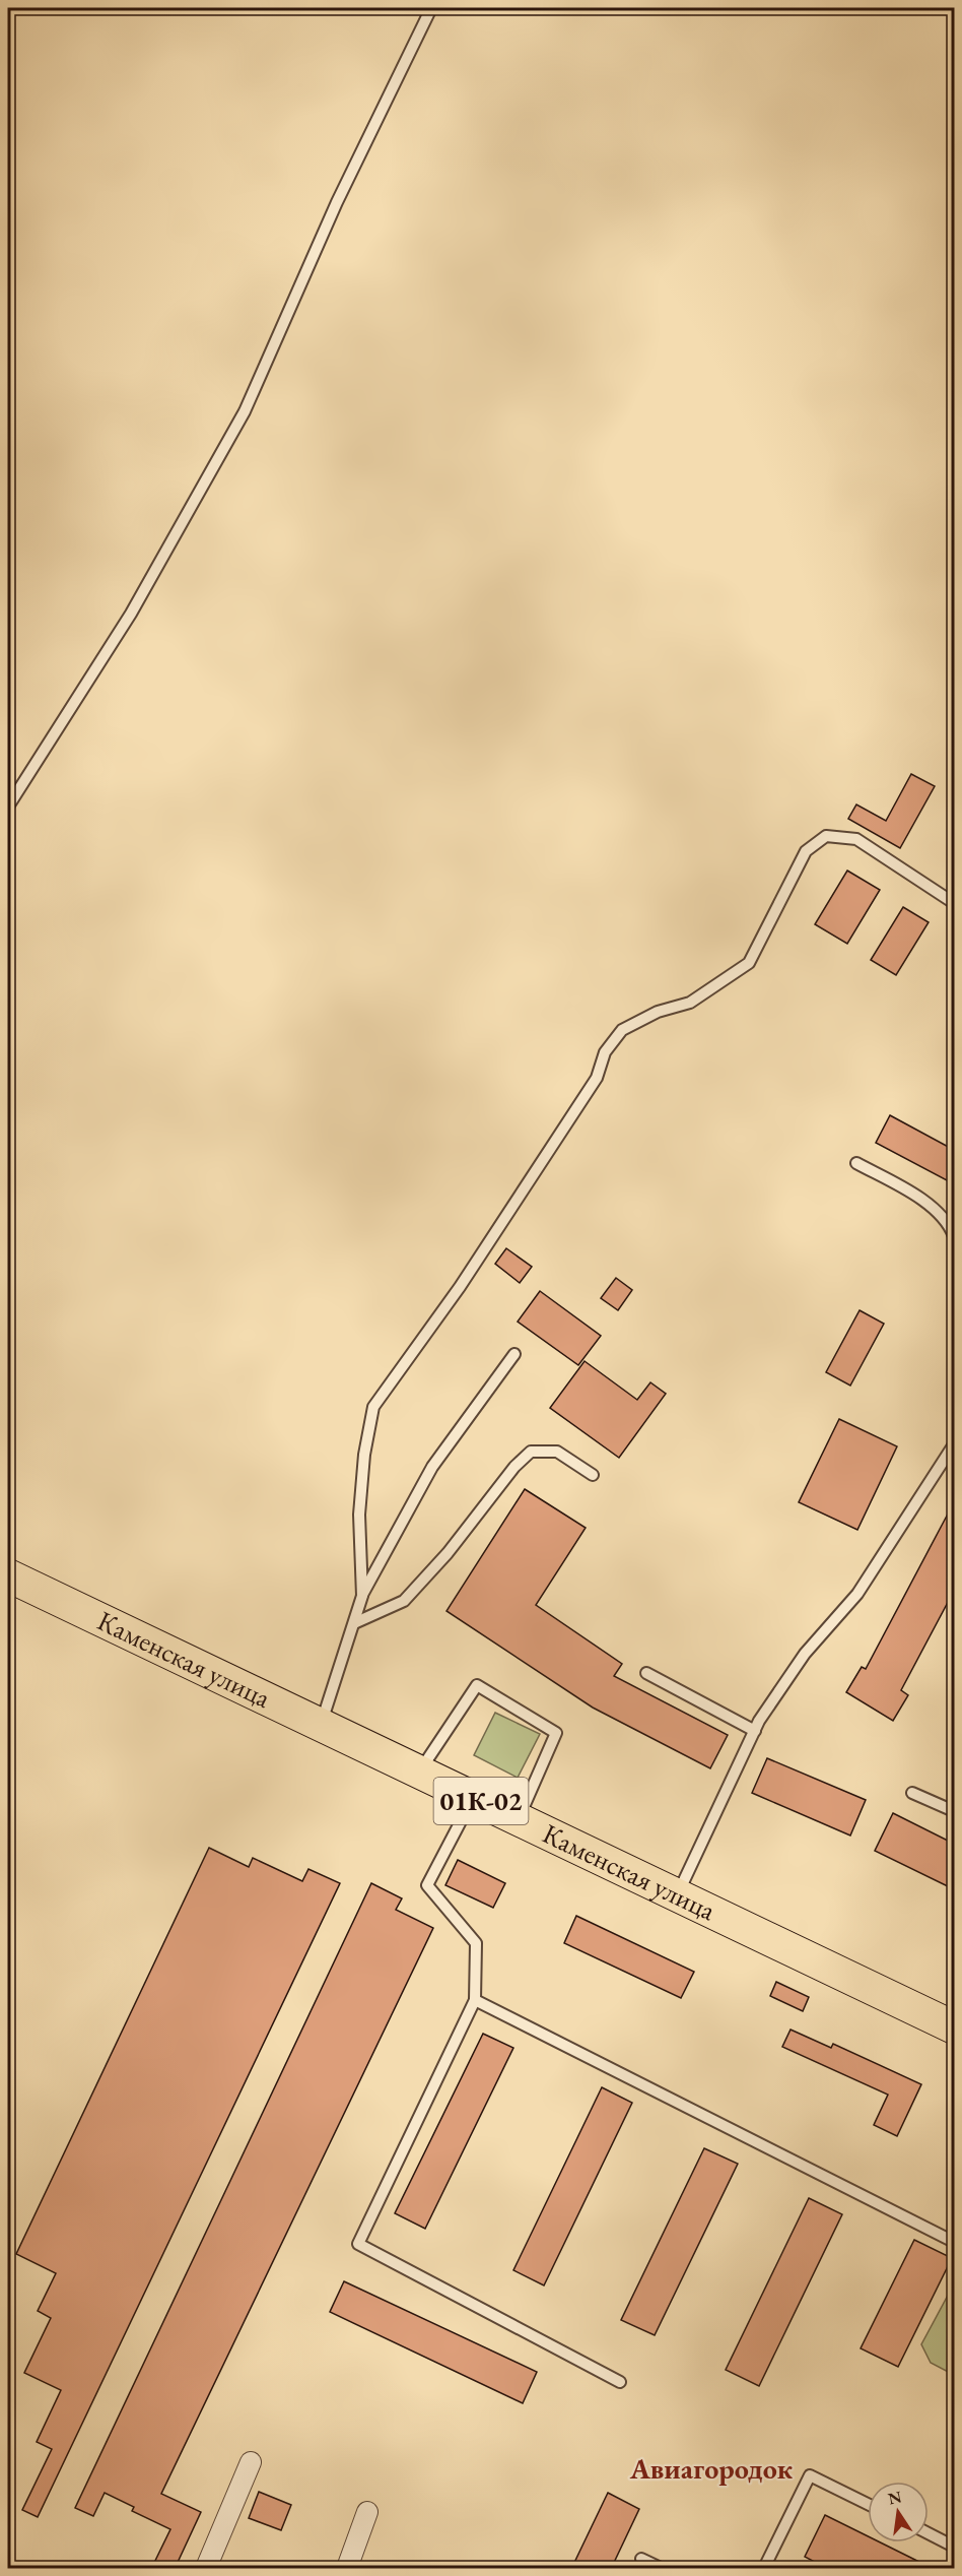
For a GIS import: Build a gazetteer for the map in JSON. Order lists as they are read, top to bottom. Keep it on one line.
{"streets":{"main road":["Каменская улица","01К-02"]},"districts":["Авиагородок"],"north":"top"}
